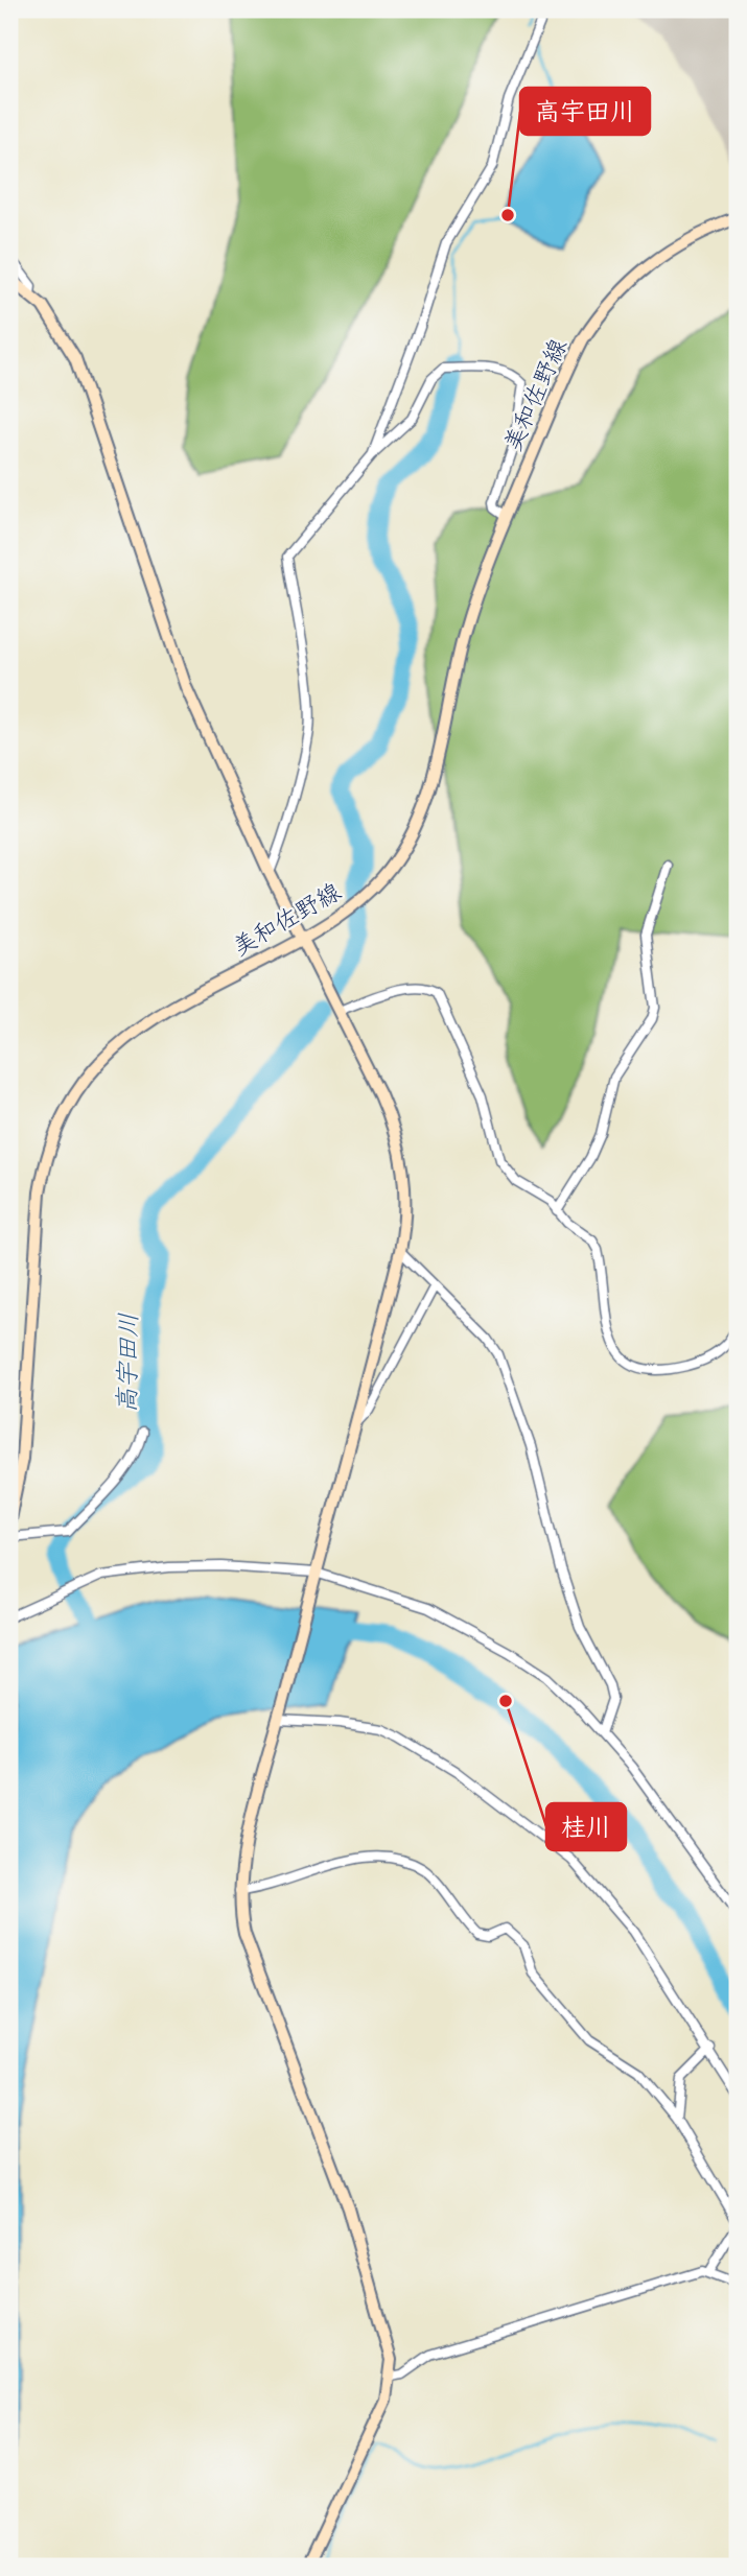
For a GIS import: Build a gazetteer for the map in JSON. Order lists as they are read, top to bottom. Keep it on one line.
{"streets":{"street":["美和佐野線"]},"water":["高宇田川"],"places":["高宇田川","桂川"]}
